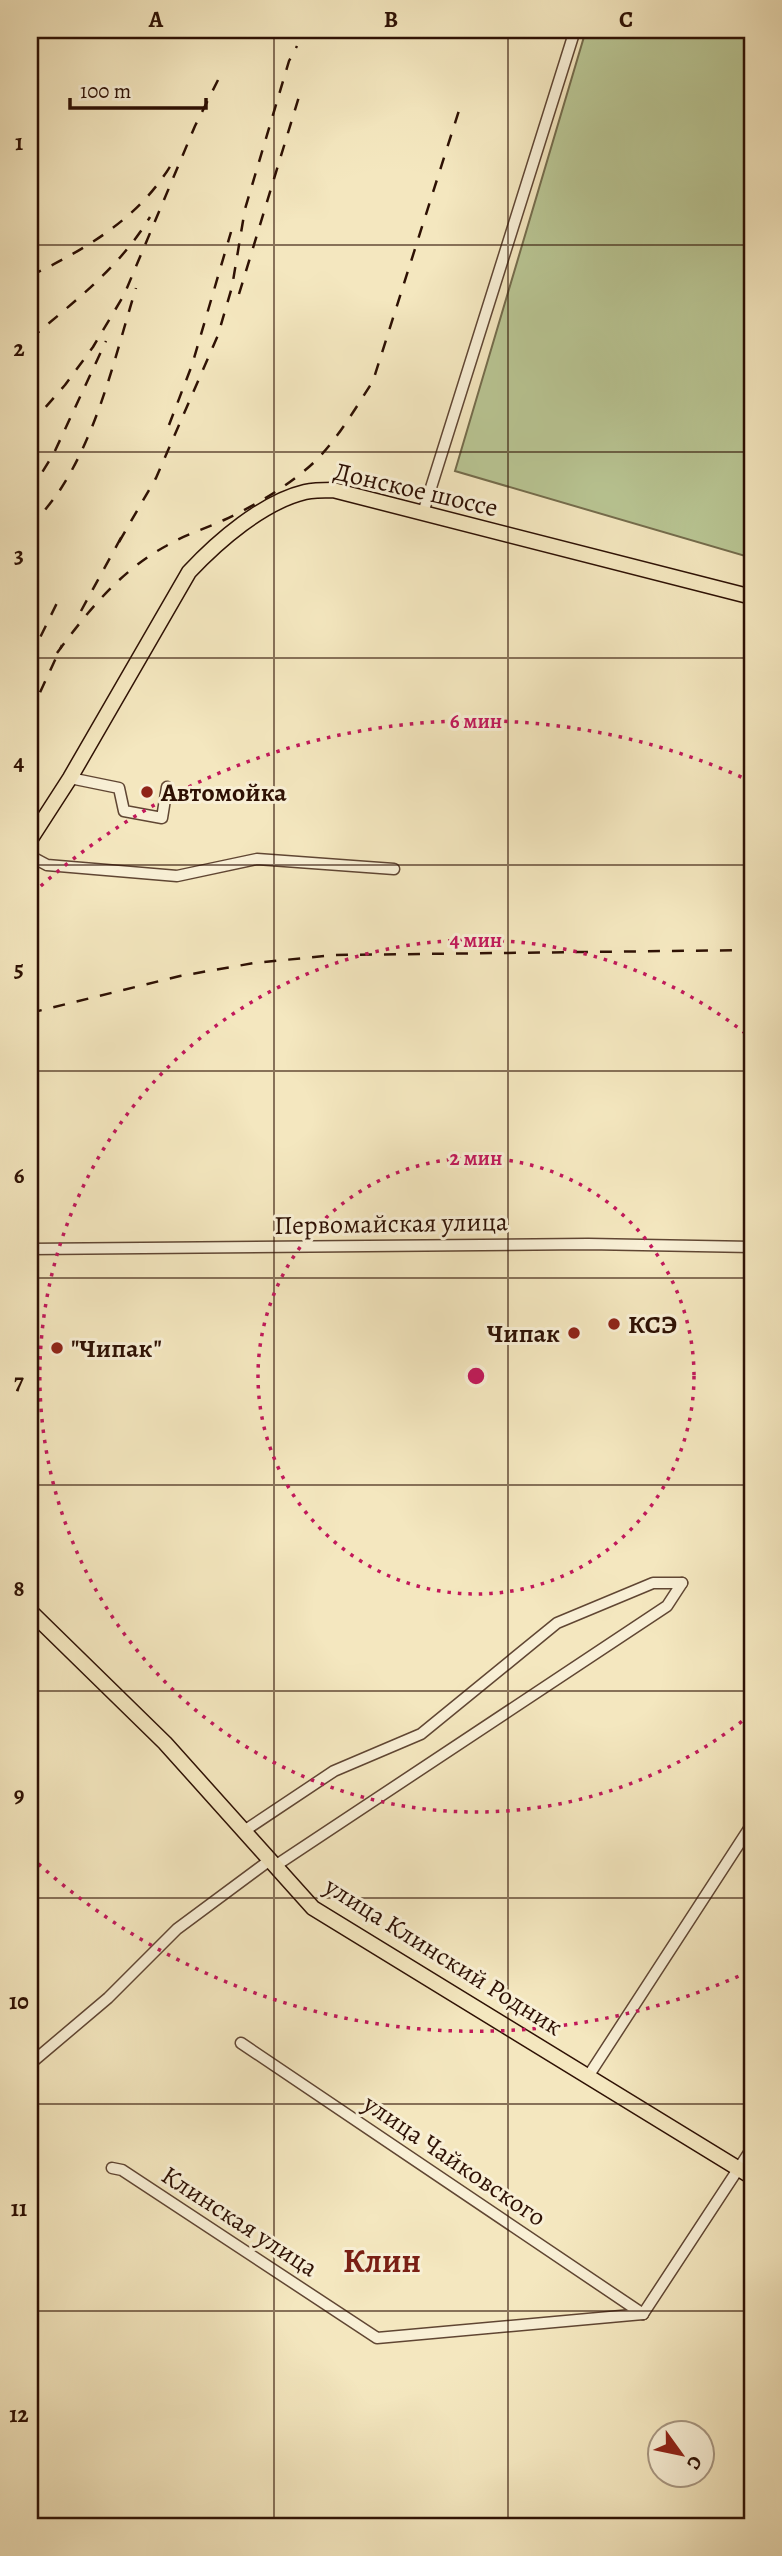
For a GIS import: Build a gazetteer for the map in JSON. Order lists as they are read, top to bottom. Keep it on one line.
{"streets":{"main road":["Донское шоссе","улица Клинский Родник"],"street":["Первомайская улица","улица Чайковского","Клинская улица"]},"crossings":[["улица Чайковского","Клинская улица"]],"districts":["Клин"],"places":["Автомойка","КСЭ","Чипак","\"Чипак\""],"scale_bar":"100 m","north":"bottom right","grid":{"columns":["A","B","C"],"rows":["1","2","3","4","5","6","7","8","9","10","11","12"]},"rings":["6 мин","4 мин","2 мин"]}
